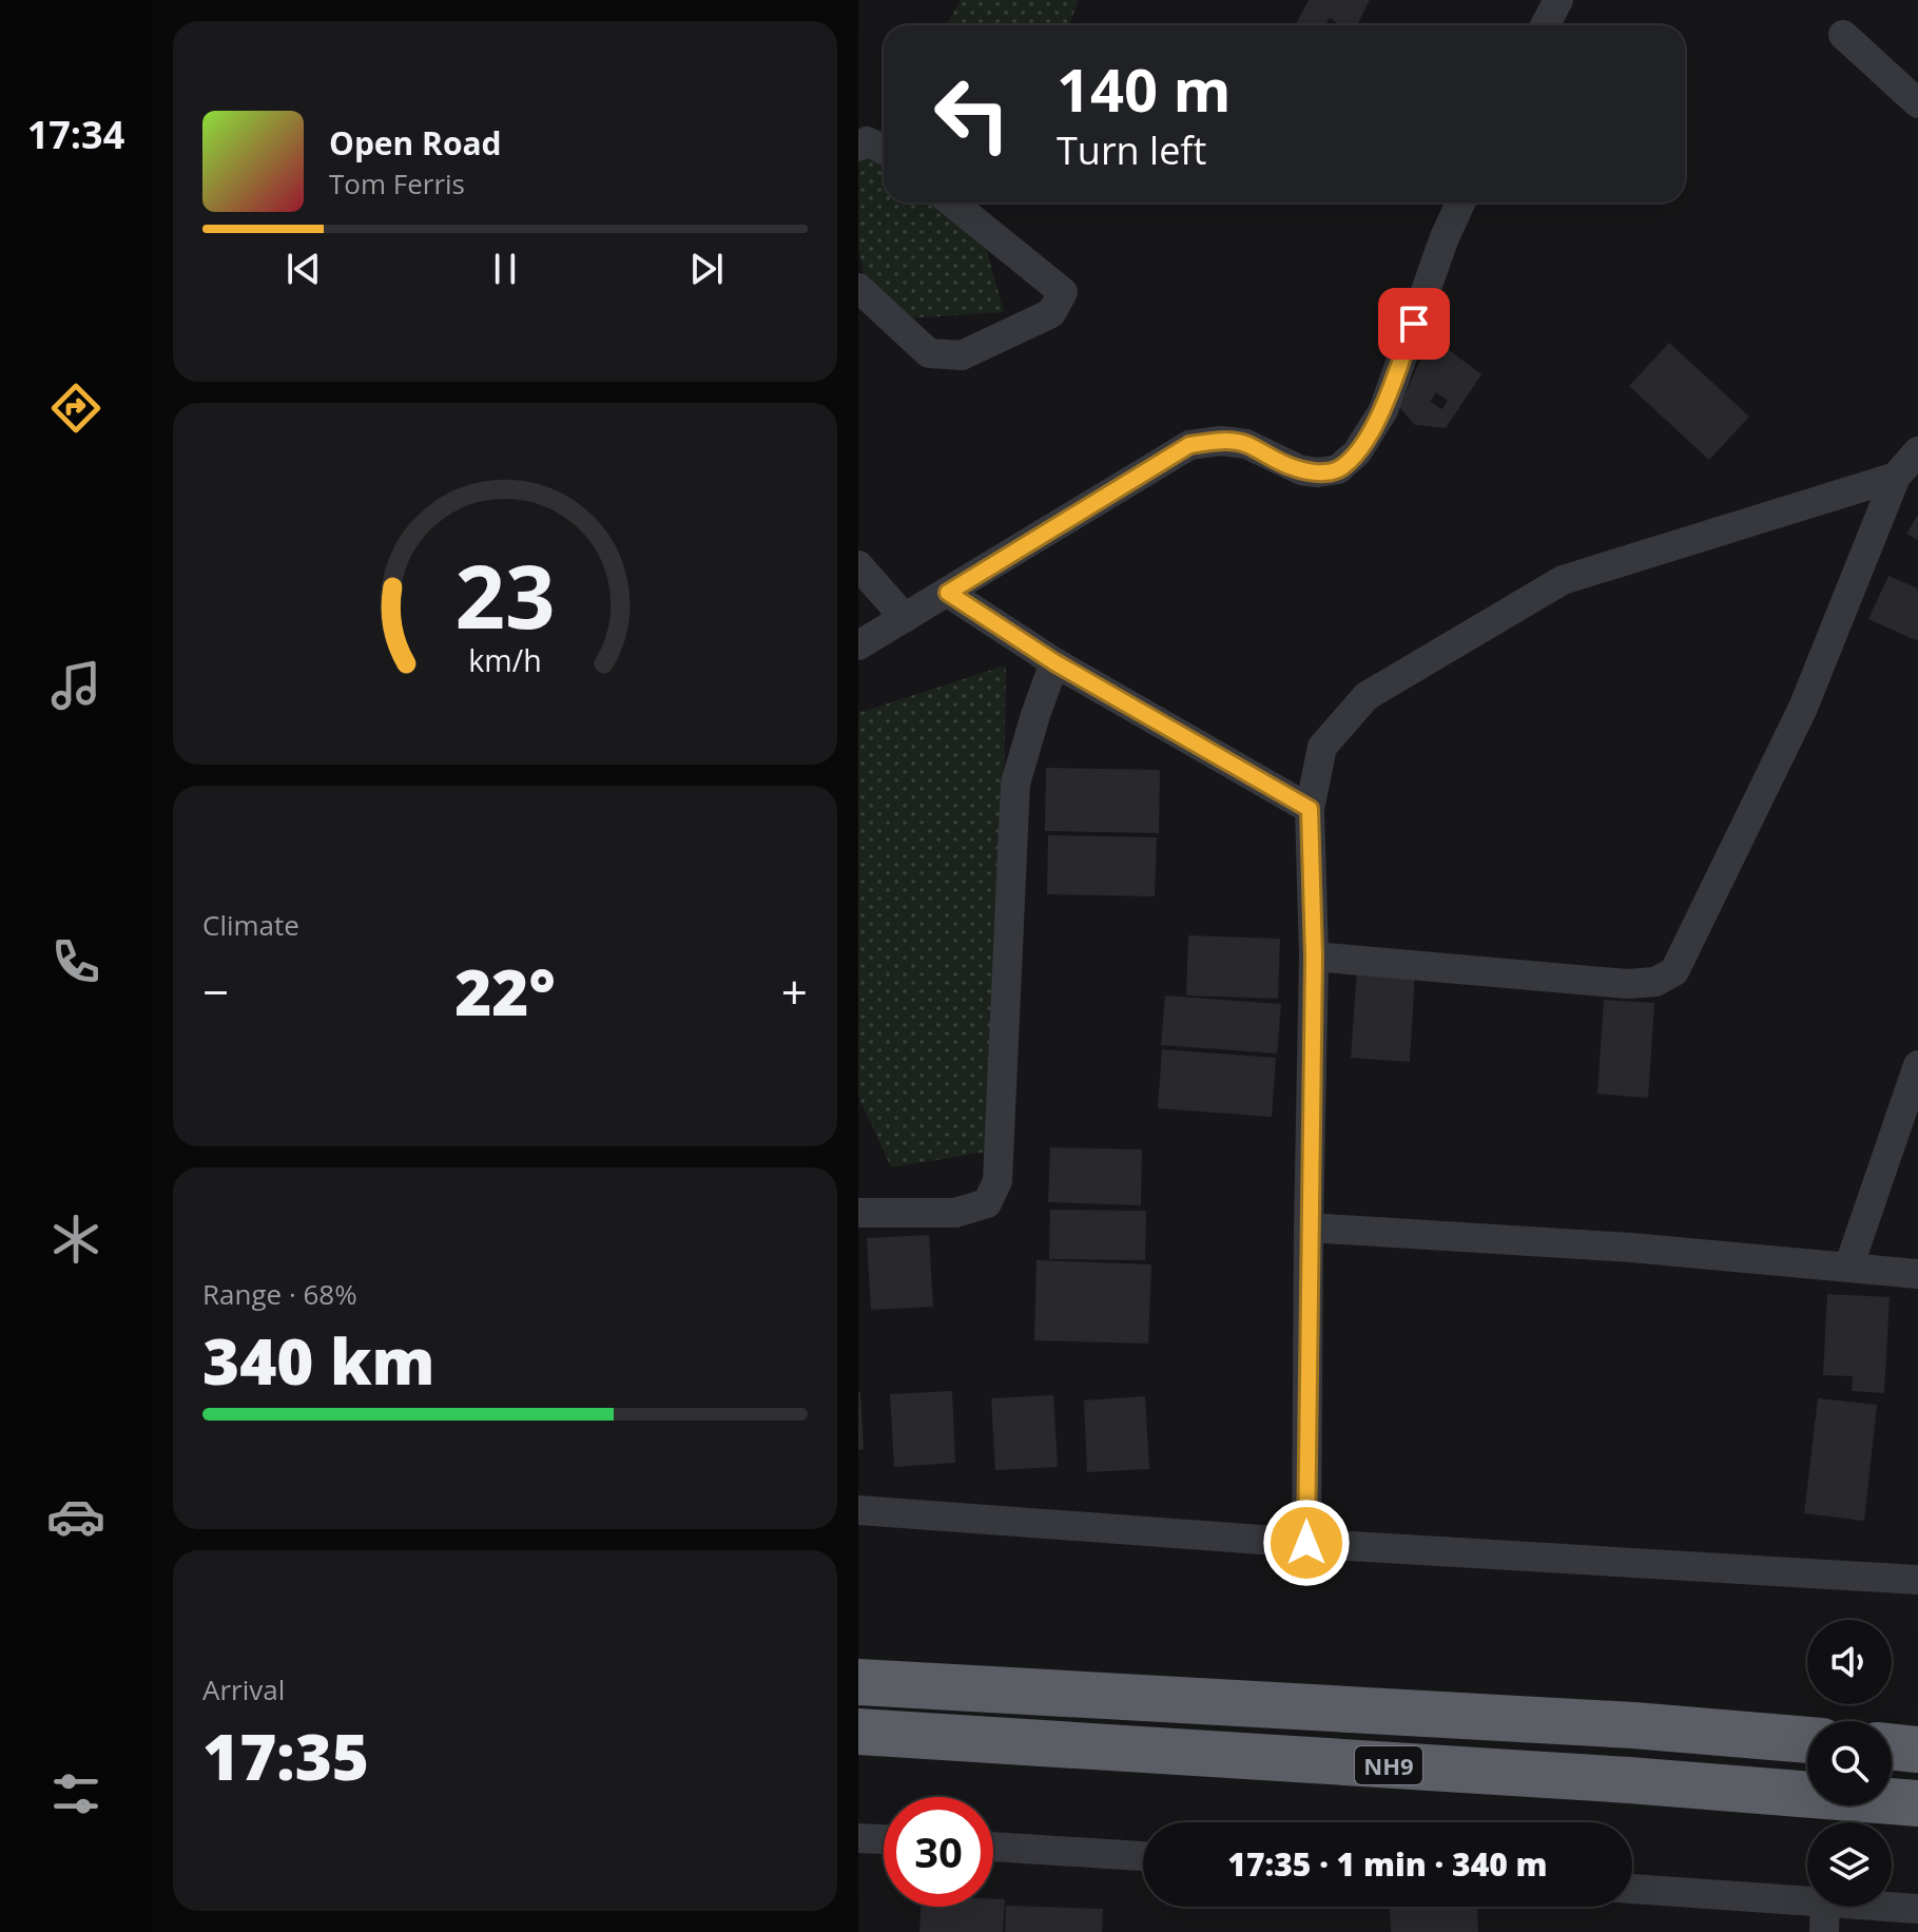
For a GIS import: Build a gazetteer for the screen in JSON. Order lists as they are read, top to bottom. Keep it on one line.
{"streets":{"highway":["NH9"]},"page":{"tabs":"17:34","turn":["140 m","Turn left"],"song":["Open Road","Tom Ferris"],"tile":["Climate",["Range · 68%","340 km"],["Arrival","17:35"]],"heat":["−","22°","+"],"limit":"30","trip":"17:35 · 1 min · 340 m","gauge":["23","km/h"]}}
